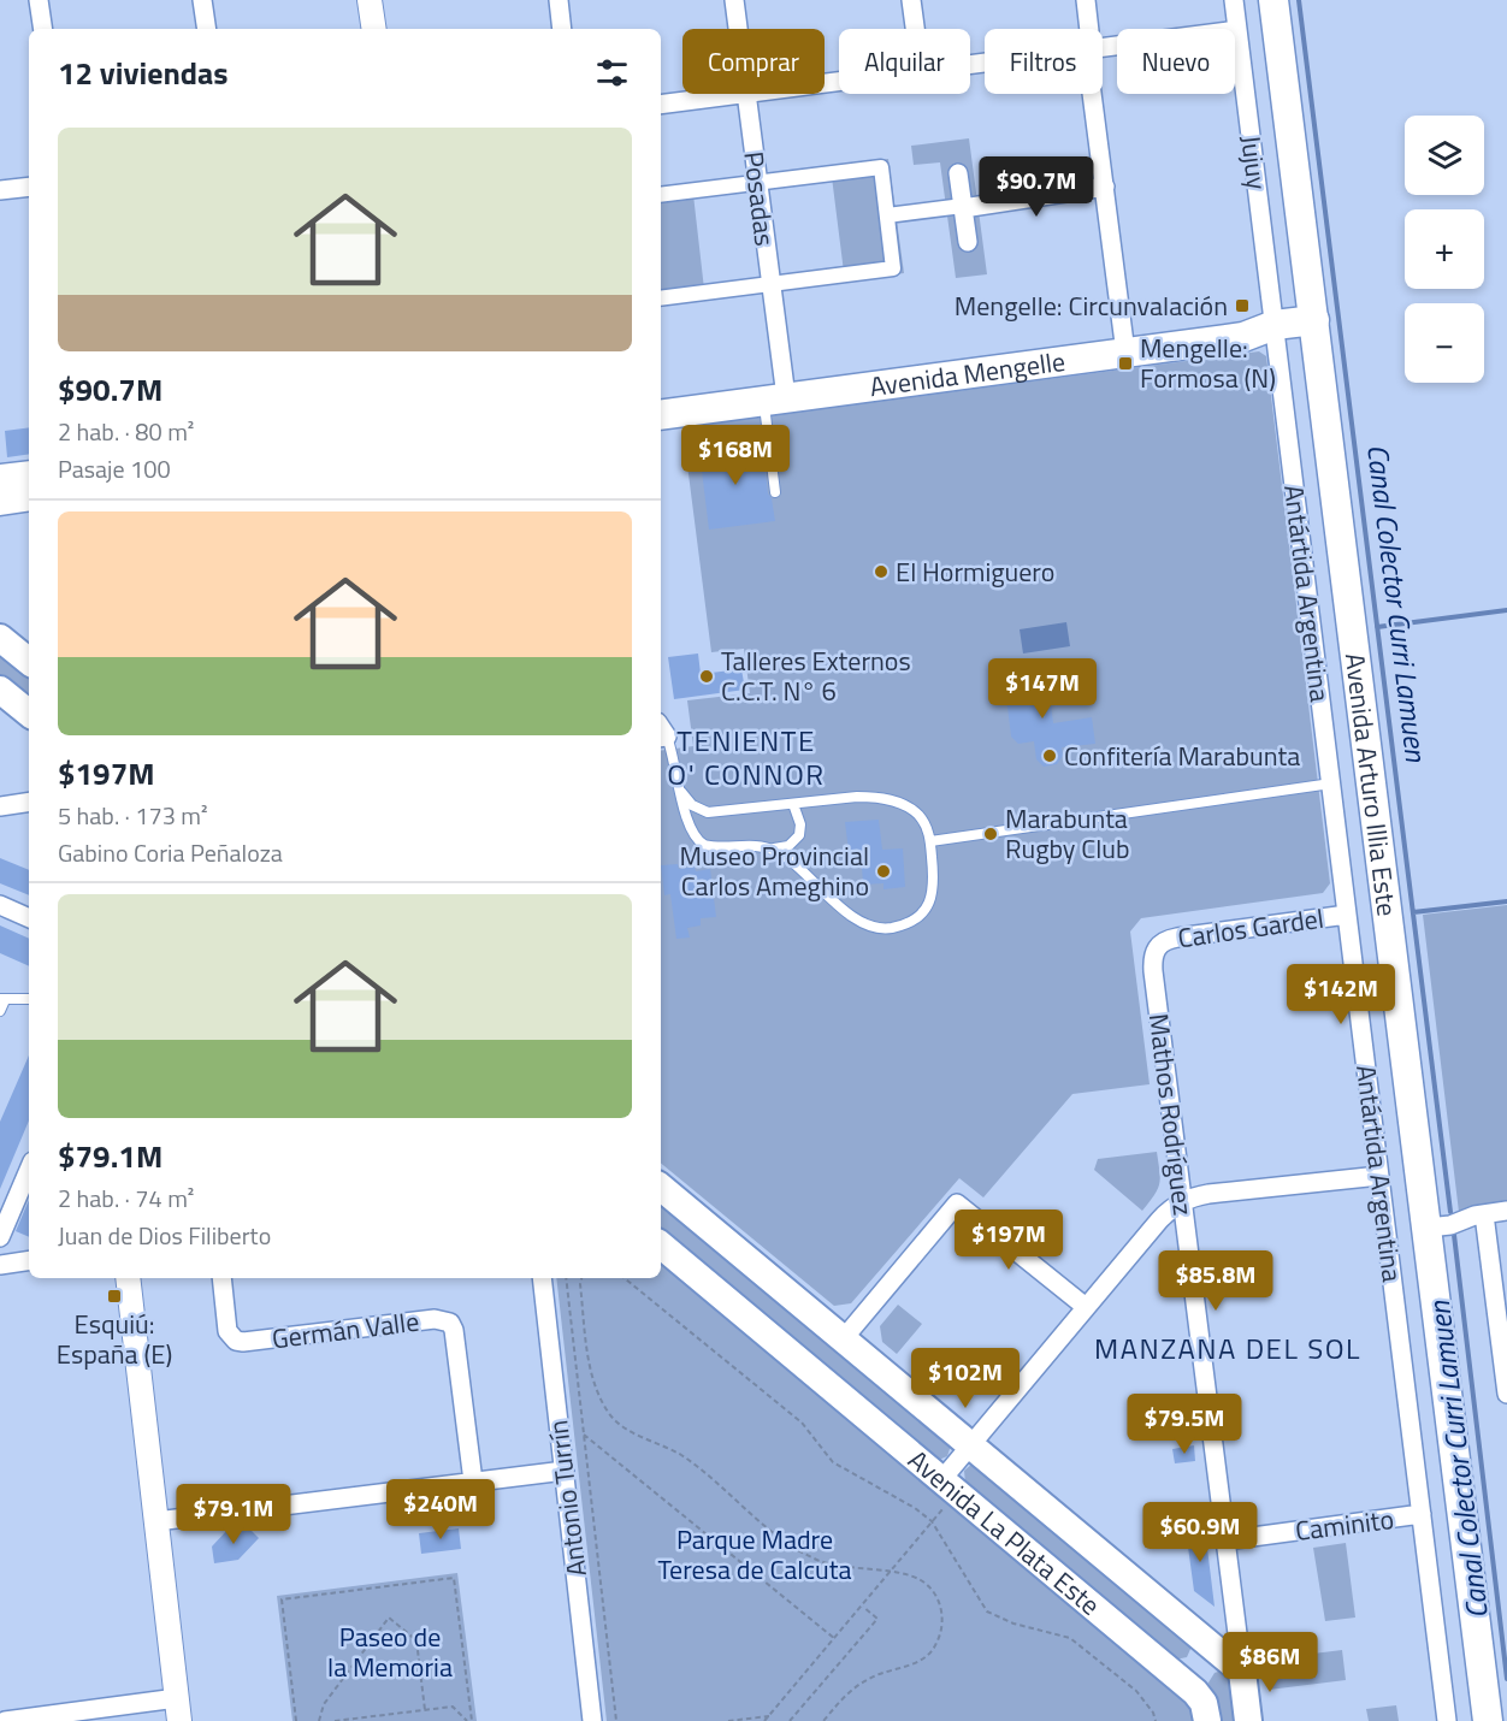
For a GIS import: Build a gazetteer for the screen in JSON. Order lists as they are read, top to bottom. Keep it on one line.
{"streets":{"main road":["Avenida Mengelle","Avenida Arturo Illia Este","Avenida La Plata Este"],"street":["Jujuy","Posadas","Antártida Argentina","Carlos Gardel","Mathos Rodríguez","Germán Valle","Antonio Turrín","Caminito"]},"crossings":[["Jujuy","Avenida Mengelle"],["Jujuy","Antártida Argentina"],["Posadas","Avenida Mengelle"],["Avenida Mengelle","Antártida Argentina"],["Avenida Mengelle","Avenida Arturo Illia Este"],["Antártida Argentina","Carlos Gardel"],["Antártida Argentina","Caminito"],["Carlos Gardel","Mathos Rodríguez"],["Mathos Rodríguez","Caminito"],["Mathos Rodríguez","Avenida La Plata Este"]],"districts":["TENIENTE O' CONNOR","MANZANA DEL SOL"],"water":["Canal Colector Curri Lamuen"],"parks":["Parque Madre Teresa de Calcuta","Paseo de la Memoria"],"places":{"transit":["Mengelle: Circunvalación","Mengelle: Formosa (N)","Esquiú: España (E)"],"other":["El Hormiguero","Talleres Externos C.C.T. N° 6","Confitería Marabunta","Marabunta Rugby Club","Museo Provincial Carlos Ameghino"]},"page":{"chip":["Comprar","Alquilar","Filtros","Nuevo"],"heading":"12 viviendas","map_buttons":["+","−"],"list":[{"name":"$90.7M","note":"2 hab. · 80 m² · Pasaje 100"},{"name":"$197M","note":"5 hab. · 173 m² · Gabino Coria Peñaloza"},{"name":"$79.1M","note":"2 hab. · 74 m² · Juan de Dios Filiberto"}],"price":["$90.7M","$168M","$147M","$142M","$197M","$85.8M","$102M","$79.5M","$240M","$79.1M","$60.9M","$86M"]}}
